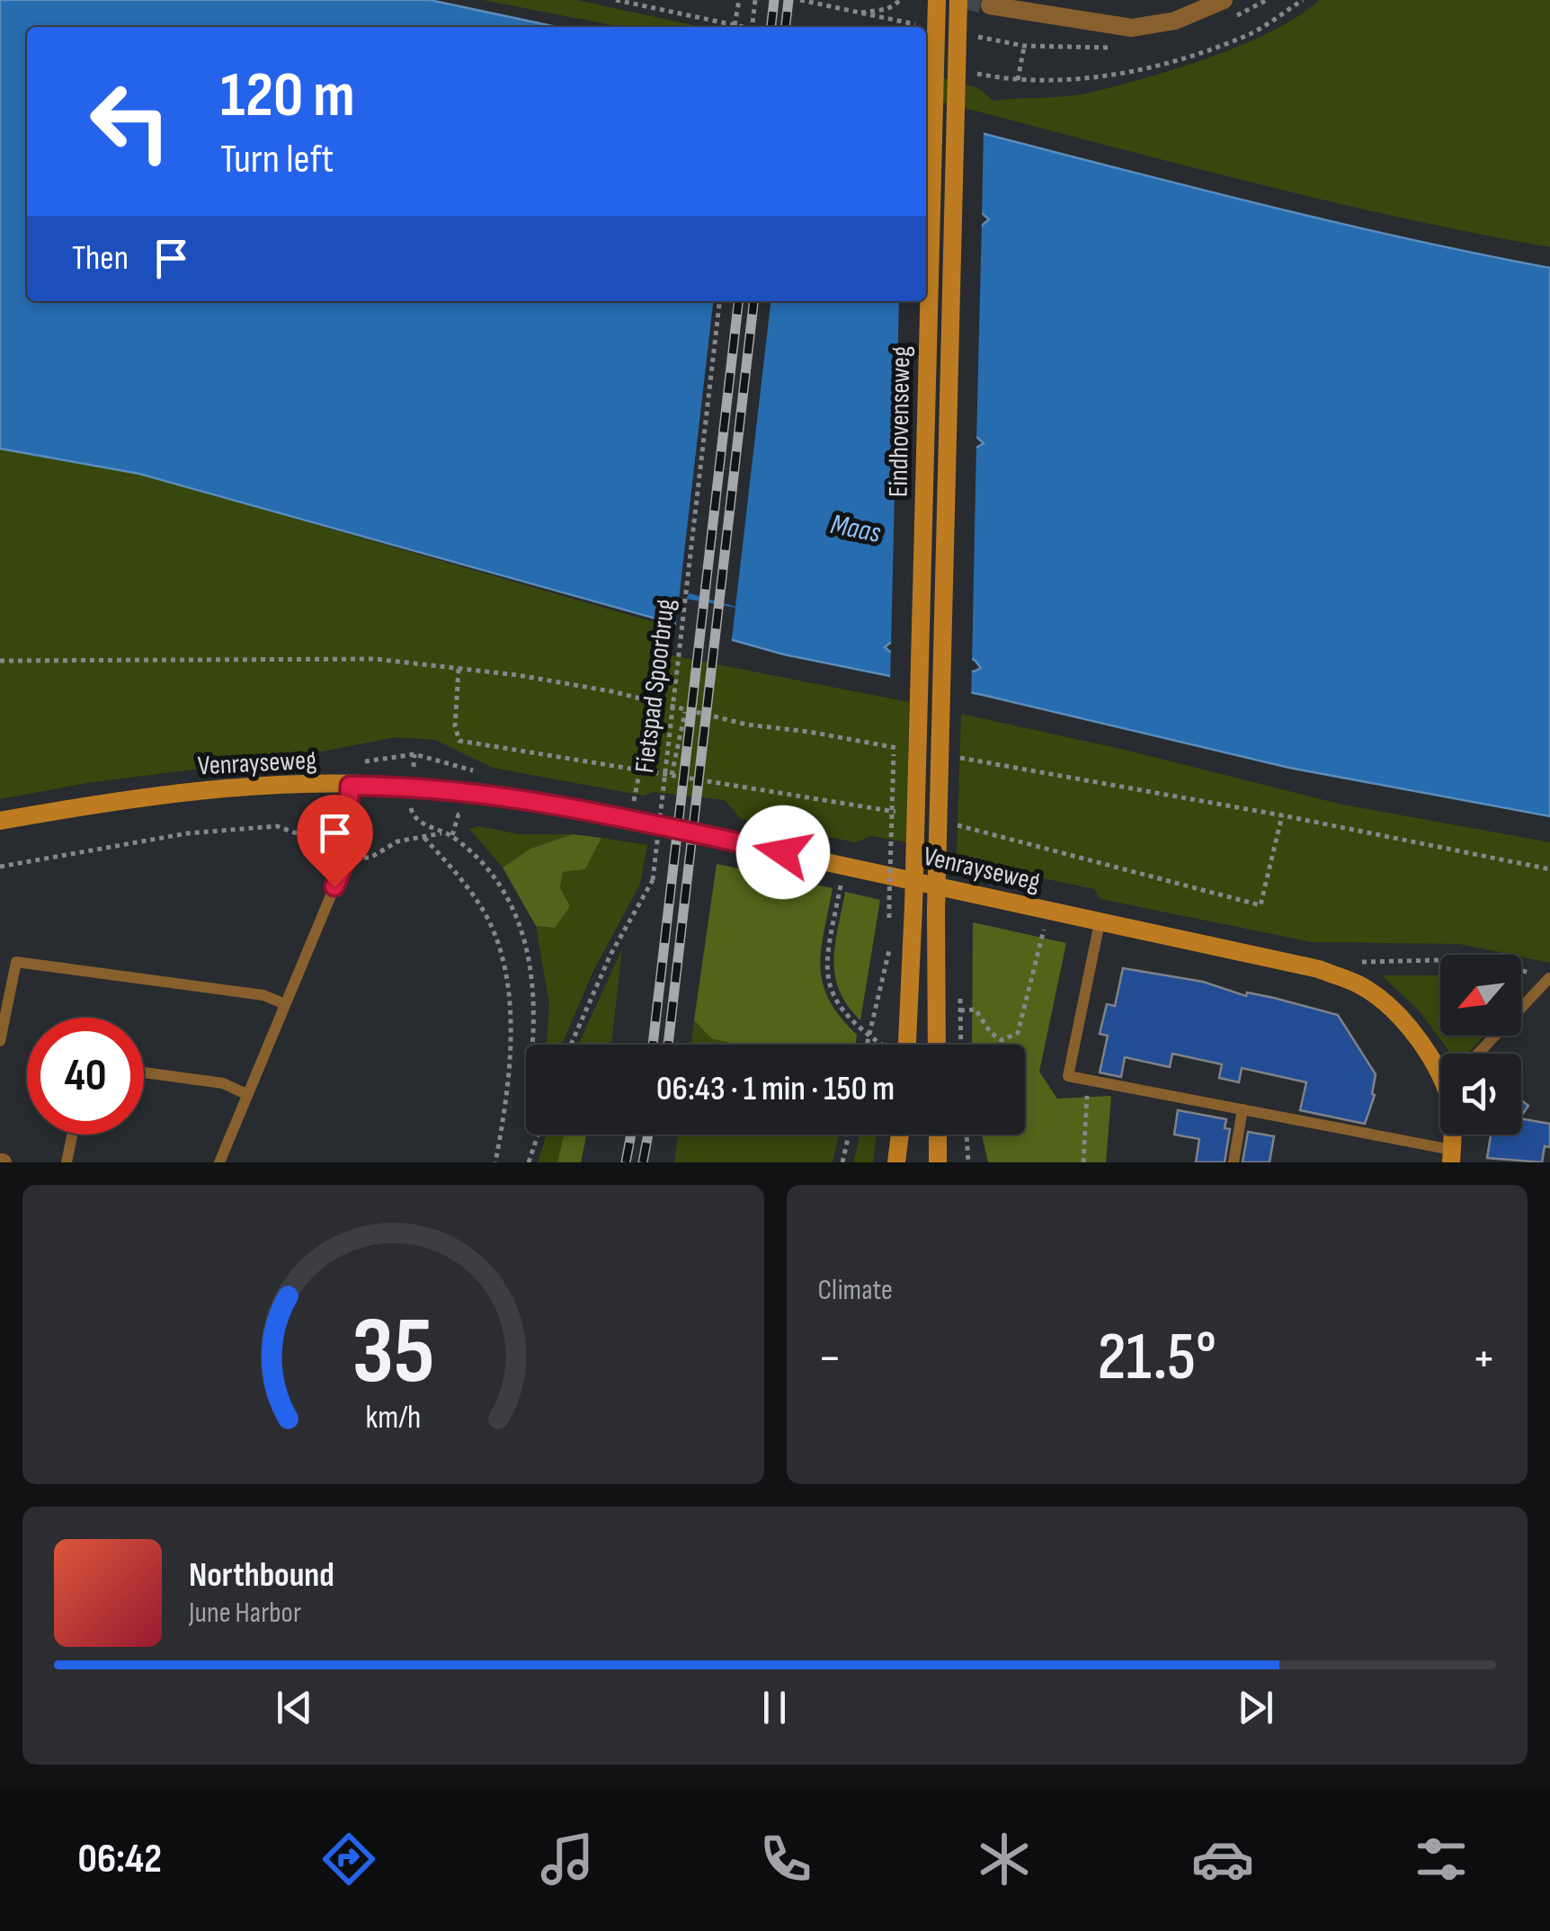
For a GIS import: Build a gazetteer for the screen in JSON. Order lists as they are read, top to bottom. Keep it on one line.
{"streets":{"main road":["Eindhovenseweg","Venrayseweg"],"path":["Fietspad Spoorbrug"]},"water":["Maas"],"north":"bottom left","page":{"turn":["120 m","Turn left"],"then":"Then","limit":"40","trip":"06:43 · 1 min · 150 m","tile":"Climate","heat":["−","21.5°","+"],"song":["Northbound","June Harbor"],"tabs":"06:42","gauge":["35","km/h"]}}
